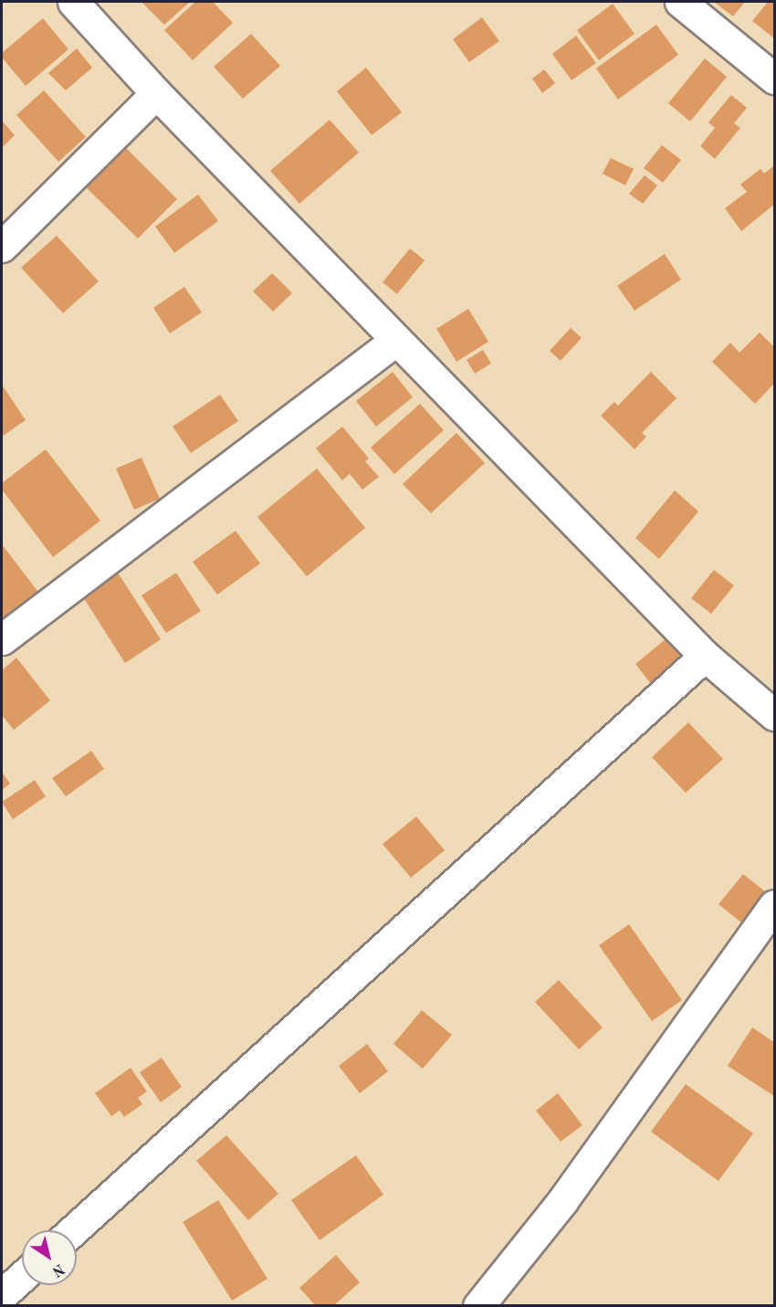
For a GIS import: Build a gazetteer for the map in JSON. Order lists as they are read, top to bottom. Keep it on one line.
{"north":"bottom right"}
